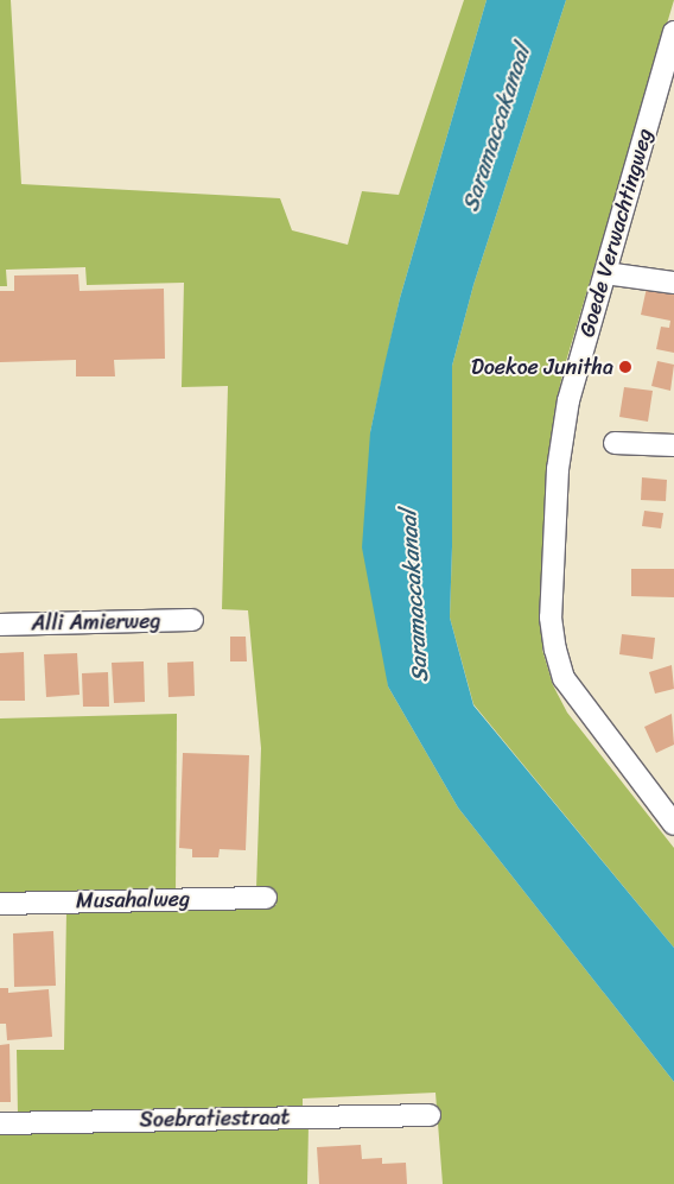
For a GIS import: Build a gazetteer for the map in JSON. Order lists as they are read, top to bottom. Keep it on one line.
{"streets":{"street":["Goede Verwachtingweg","Alli Amierweg","Musahalweg","Soebratiestraat"]},"water":["Saramaccakanaal"],"places":["Doekoe Junitha"]}
